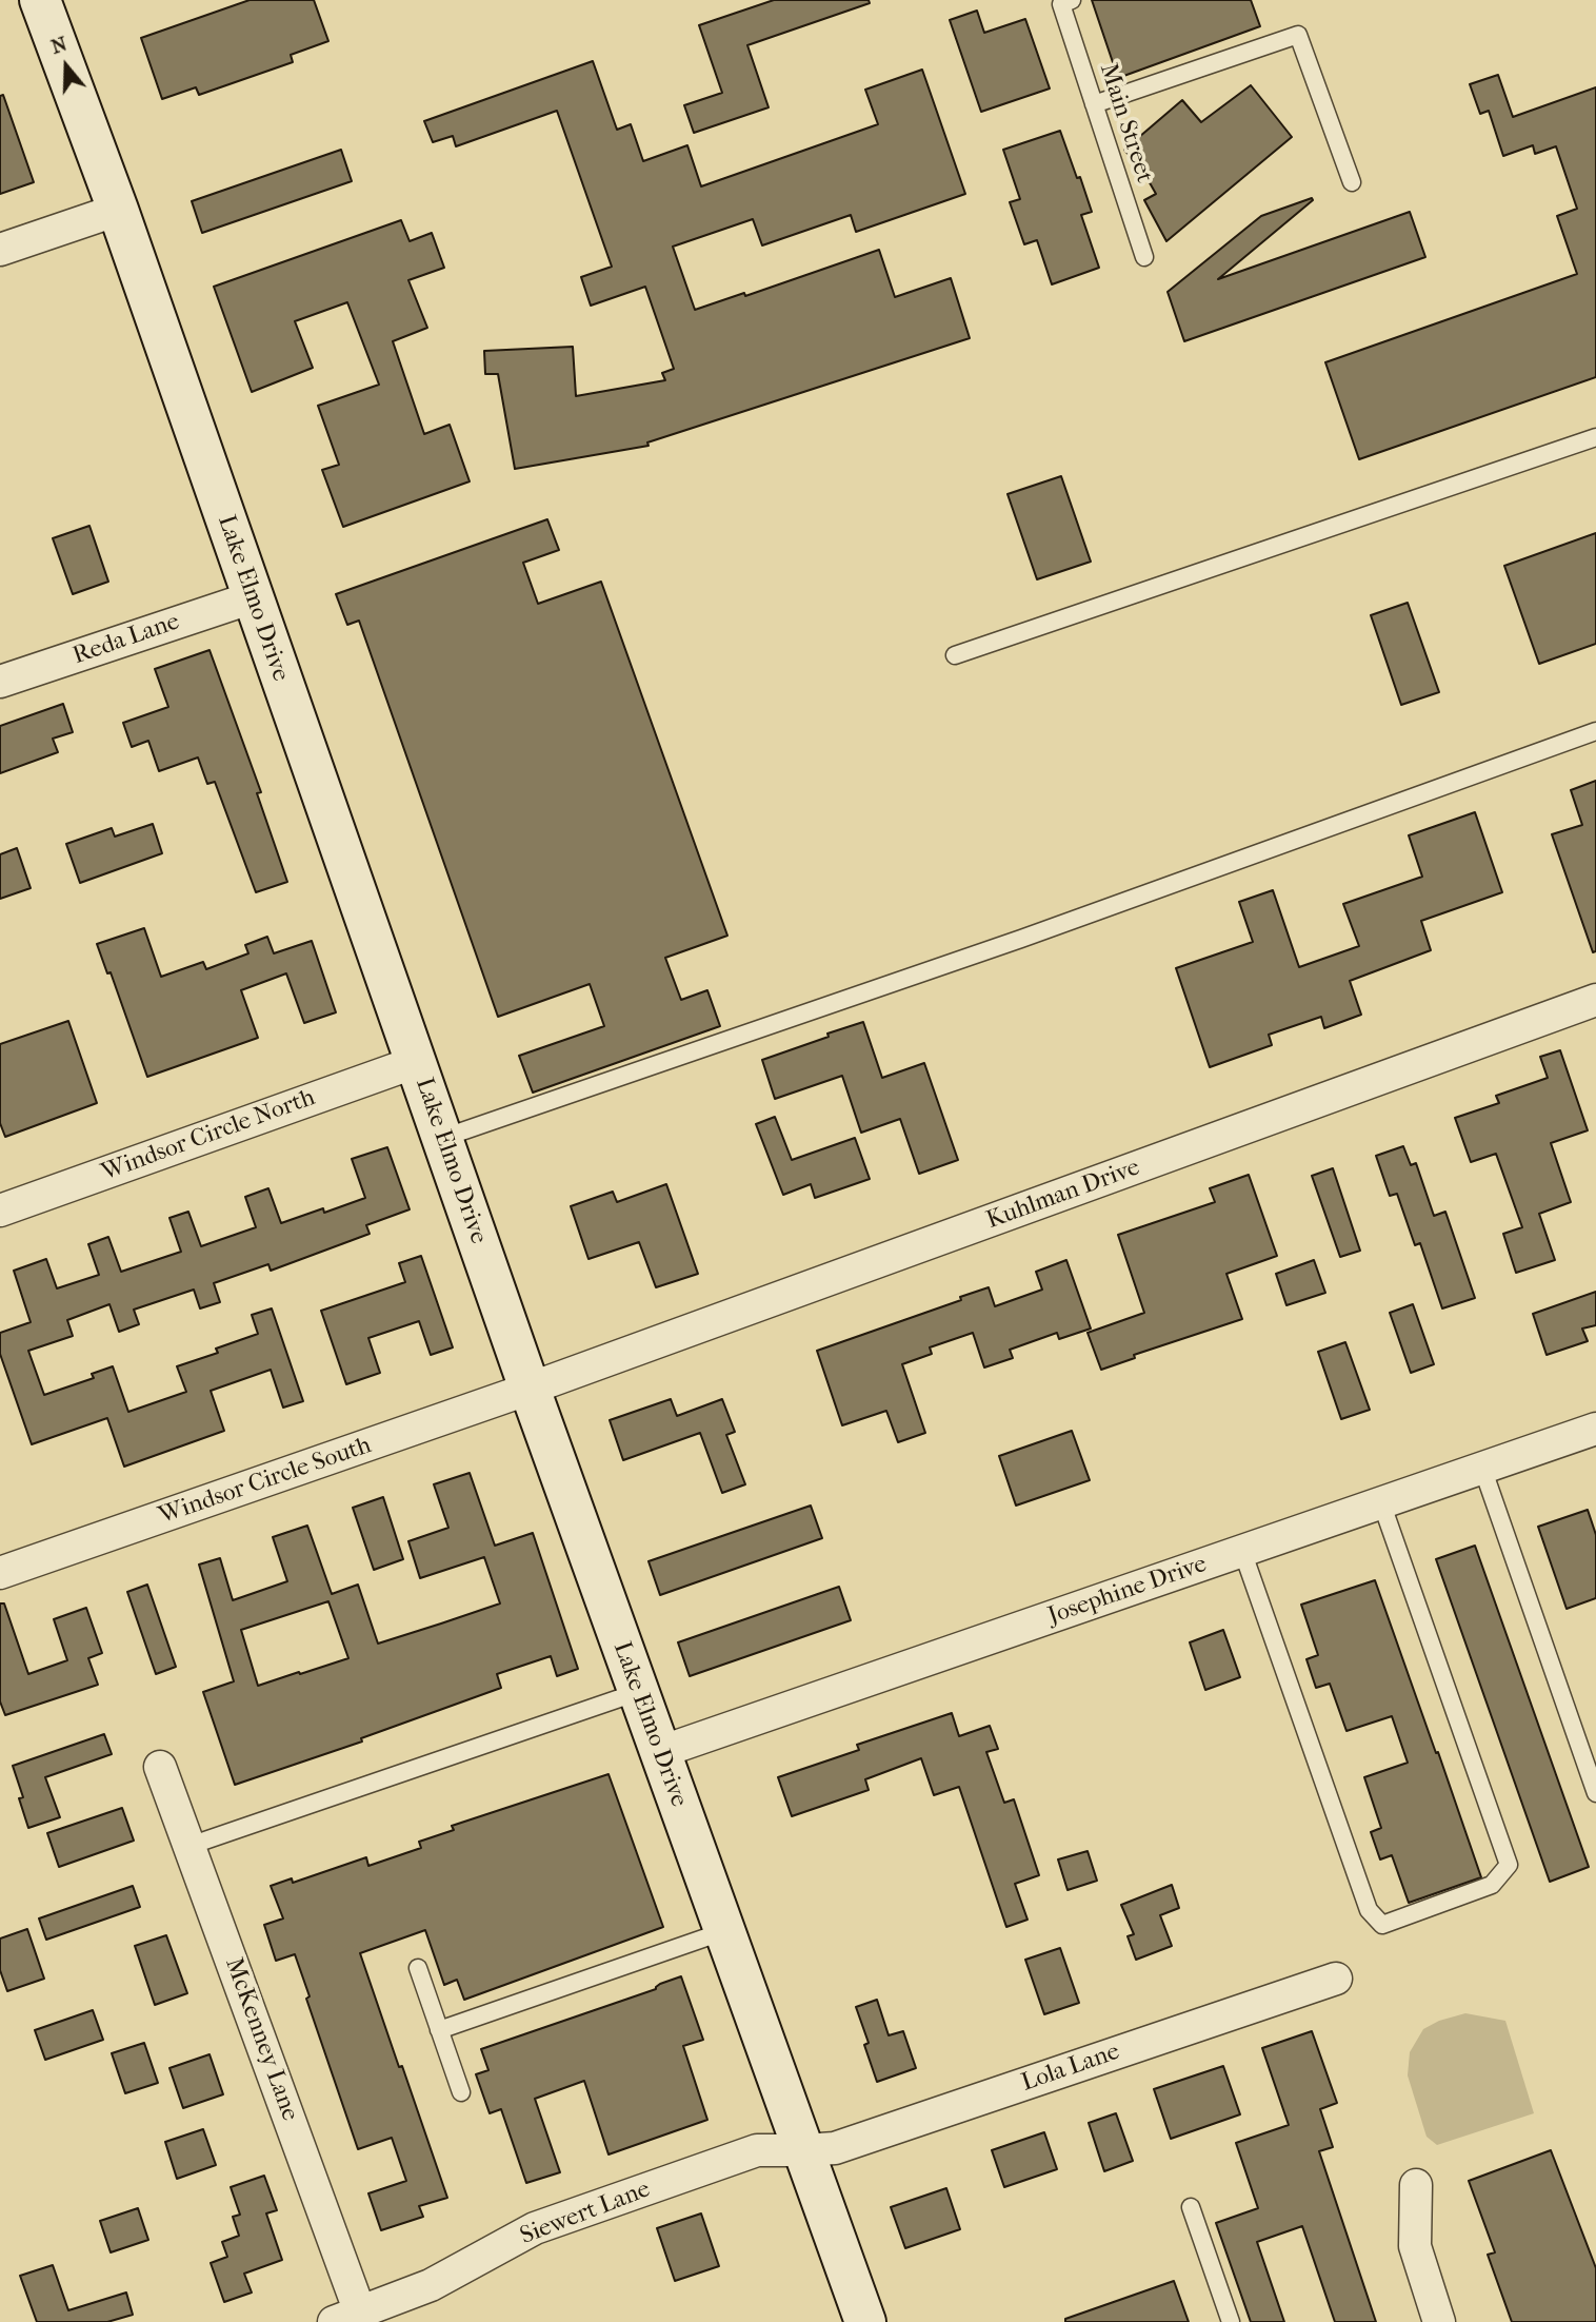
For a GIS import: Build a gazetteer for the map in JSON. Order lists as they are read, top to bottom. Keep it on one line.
{"streets":{"main road":["Lake Elmo Drive"],"street":["Reda Lane","Windsor Circle North","Kuhlman Drive","Windsor Circle South","Josephine Drive","McKenney Lane","Lola Lane","Siewert Lane"],"lane":["Main Street"]},"crossings":[["Lake Elmo Drive","Reda Lane"],["Lake Elmo Drive","Windsor Circle North"],["Lake Elmo Drive","Kuhlman Drive"],["Lake Elmo Drive","Windsor Circle South"],["Lake Elmo Drive","Josephine Drive"],["Lake Elmo Drive","Lola Lane"],["Lake Elmo Drive","Siewert Lane"],["Kuhlman Drive","Windsor Circle South"],["McKenney Lane","Siewert Lane"],["Lola Lane","Siewert Lane"]],"north":"top"}
